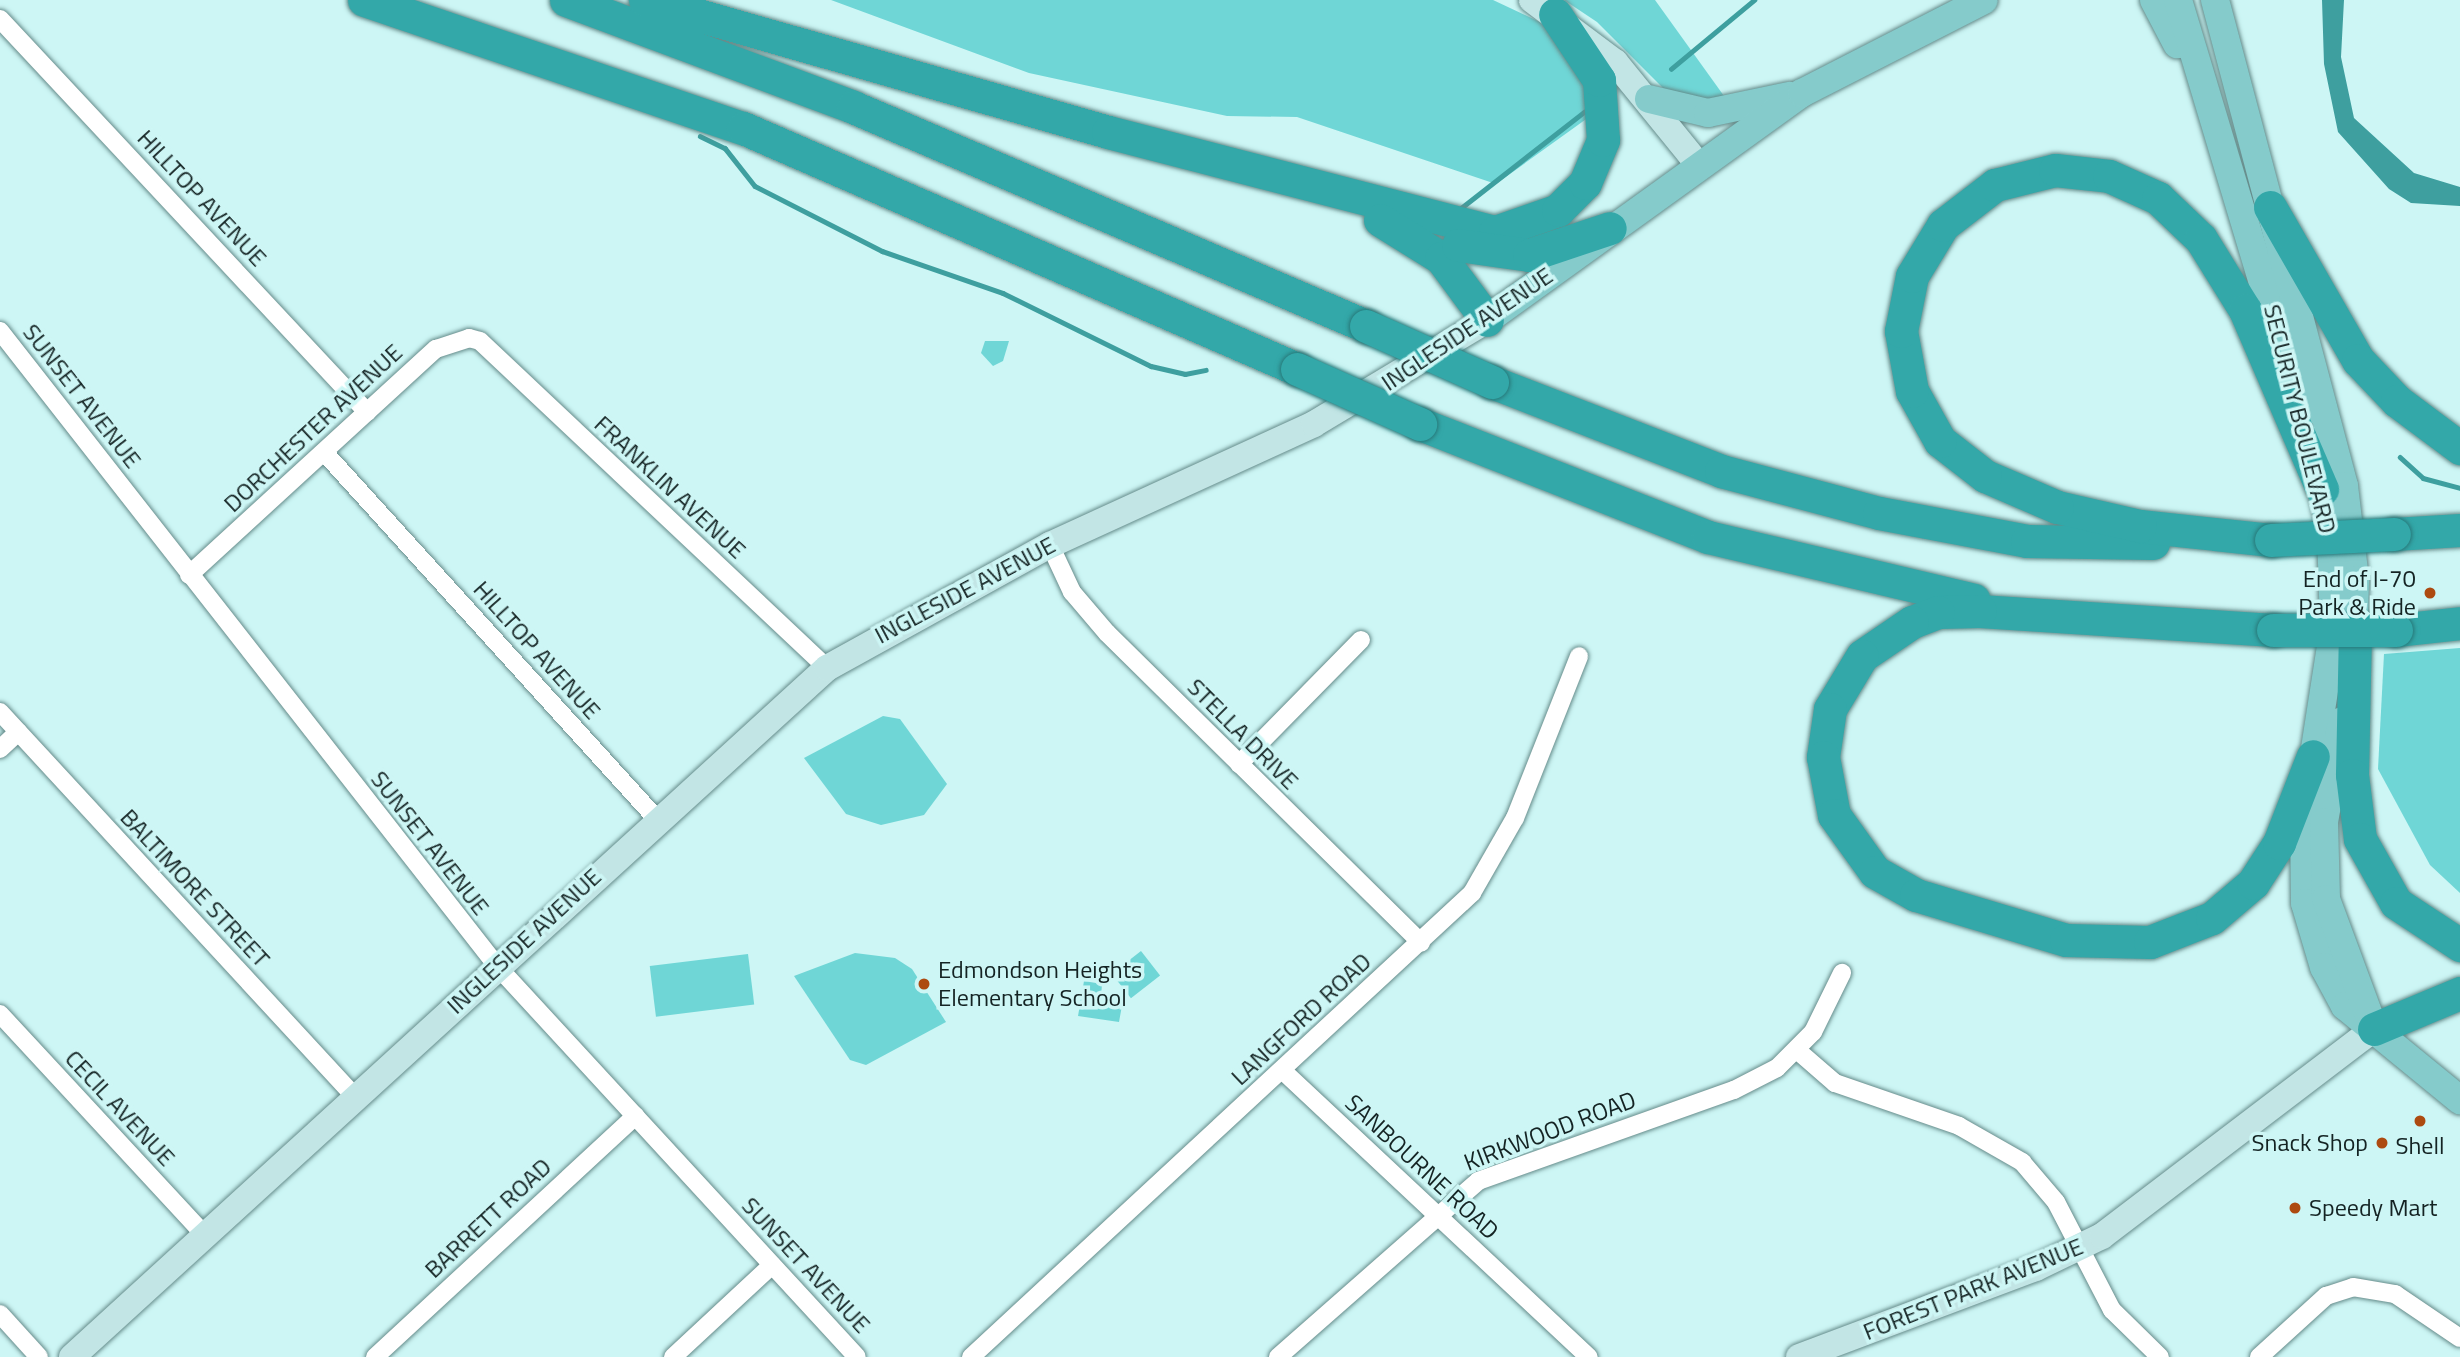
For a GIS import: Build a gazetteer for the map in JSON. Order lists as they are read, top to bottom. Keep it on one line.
{"streets":{"main road":["INGLESIDE AVENUE","SECURITY BOULEVARD","FOREST PARK AVENUE"],"street":["HILLTOP AVENUE","SUNSET AVENUE","DORCHESTER AVENUE","FRANKLIN AVENUE","STELLA DRIVE","BALTIMORE STREET","LANGFORD ROAD","CECIL AVENUE","KIRKWOOD ROAD","SANBOURNE ROAD","BARRETT ROAD"]},"crossings":[["HILLTOP AVENUE","INGLESIDE AVENUE"],["HILLTOP AVENUE","DORCHESTER AVENUE"],["INGLESIDE AVENUE","SUNSET AVENUE"],["INGLESIDE AVENUE","FRANKLIN AVENUE"],["INGLESIDE AVENUE","STELLA DRIVE"],["INGLESIDE AVENUE","BALTIMORE STREET"],["INGLESIDE AVENUE","CECIL AVENUE"],["SUNSET AVENUE","DORCHESTER AVENUE"],["SUNSET AVENUE","BARRETT ROAD"],["SECURITY BOULEVARD","FOREST PARK AVENUE"],["DORCHESTER AVENUE","FRANKLIN AVENUE"],["STELLA DRIVE","LANGFORD ROAD"],["LANGFORD ROAD","SANBOURNE ROAD"],["KIRKWOOD ROAD","SANBOURNE ROAD"]],"places":["End of I-70 Park & Ride","Edmondson Heights Elementary School","Shell","Snack Shop","Speedy Mart"]}
